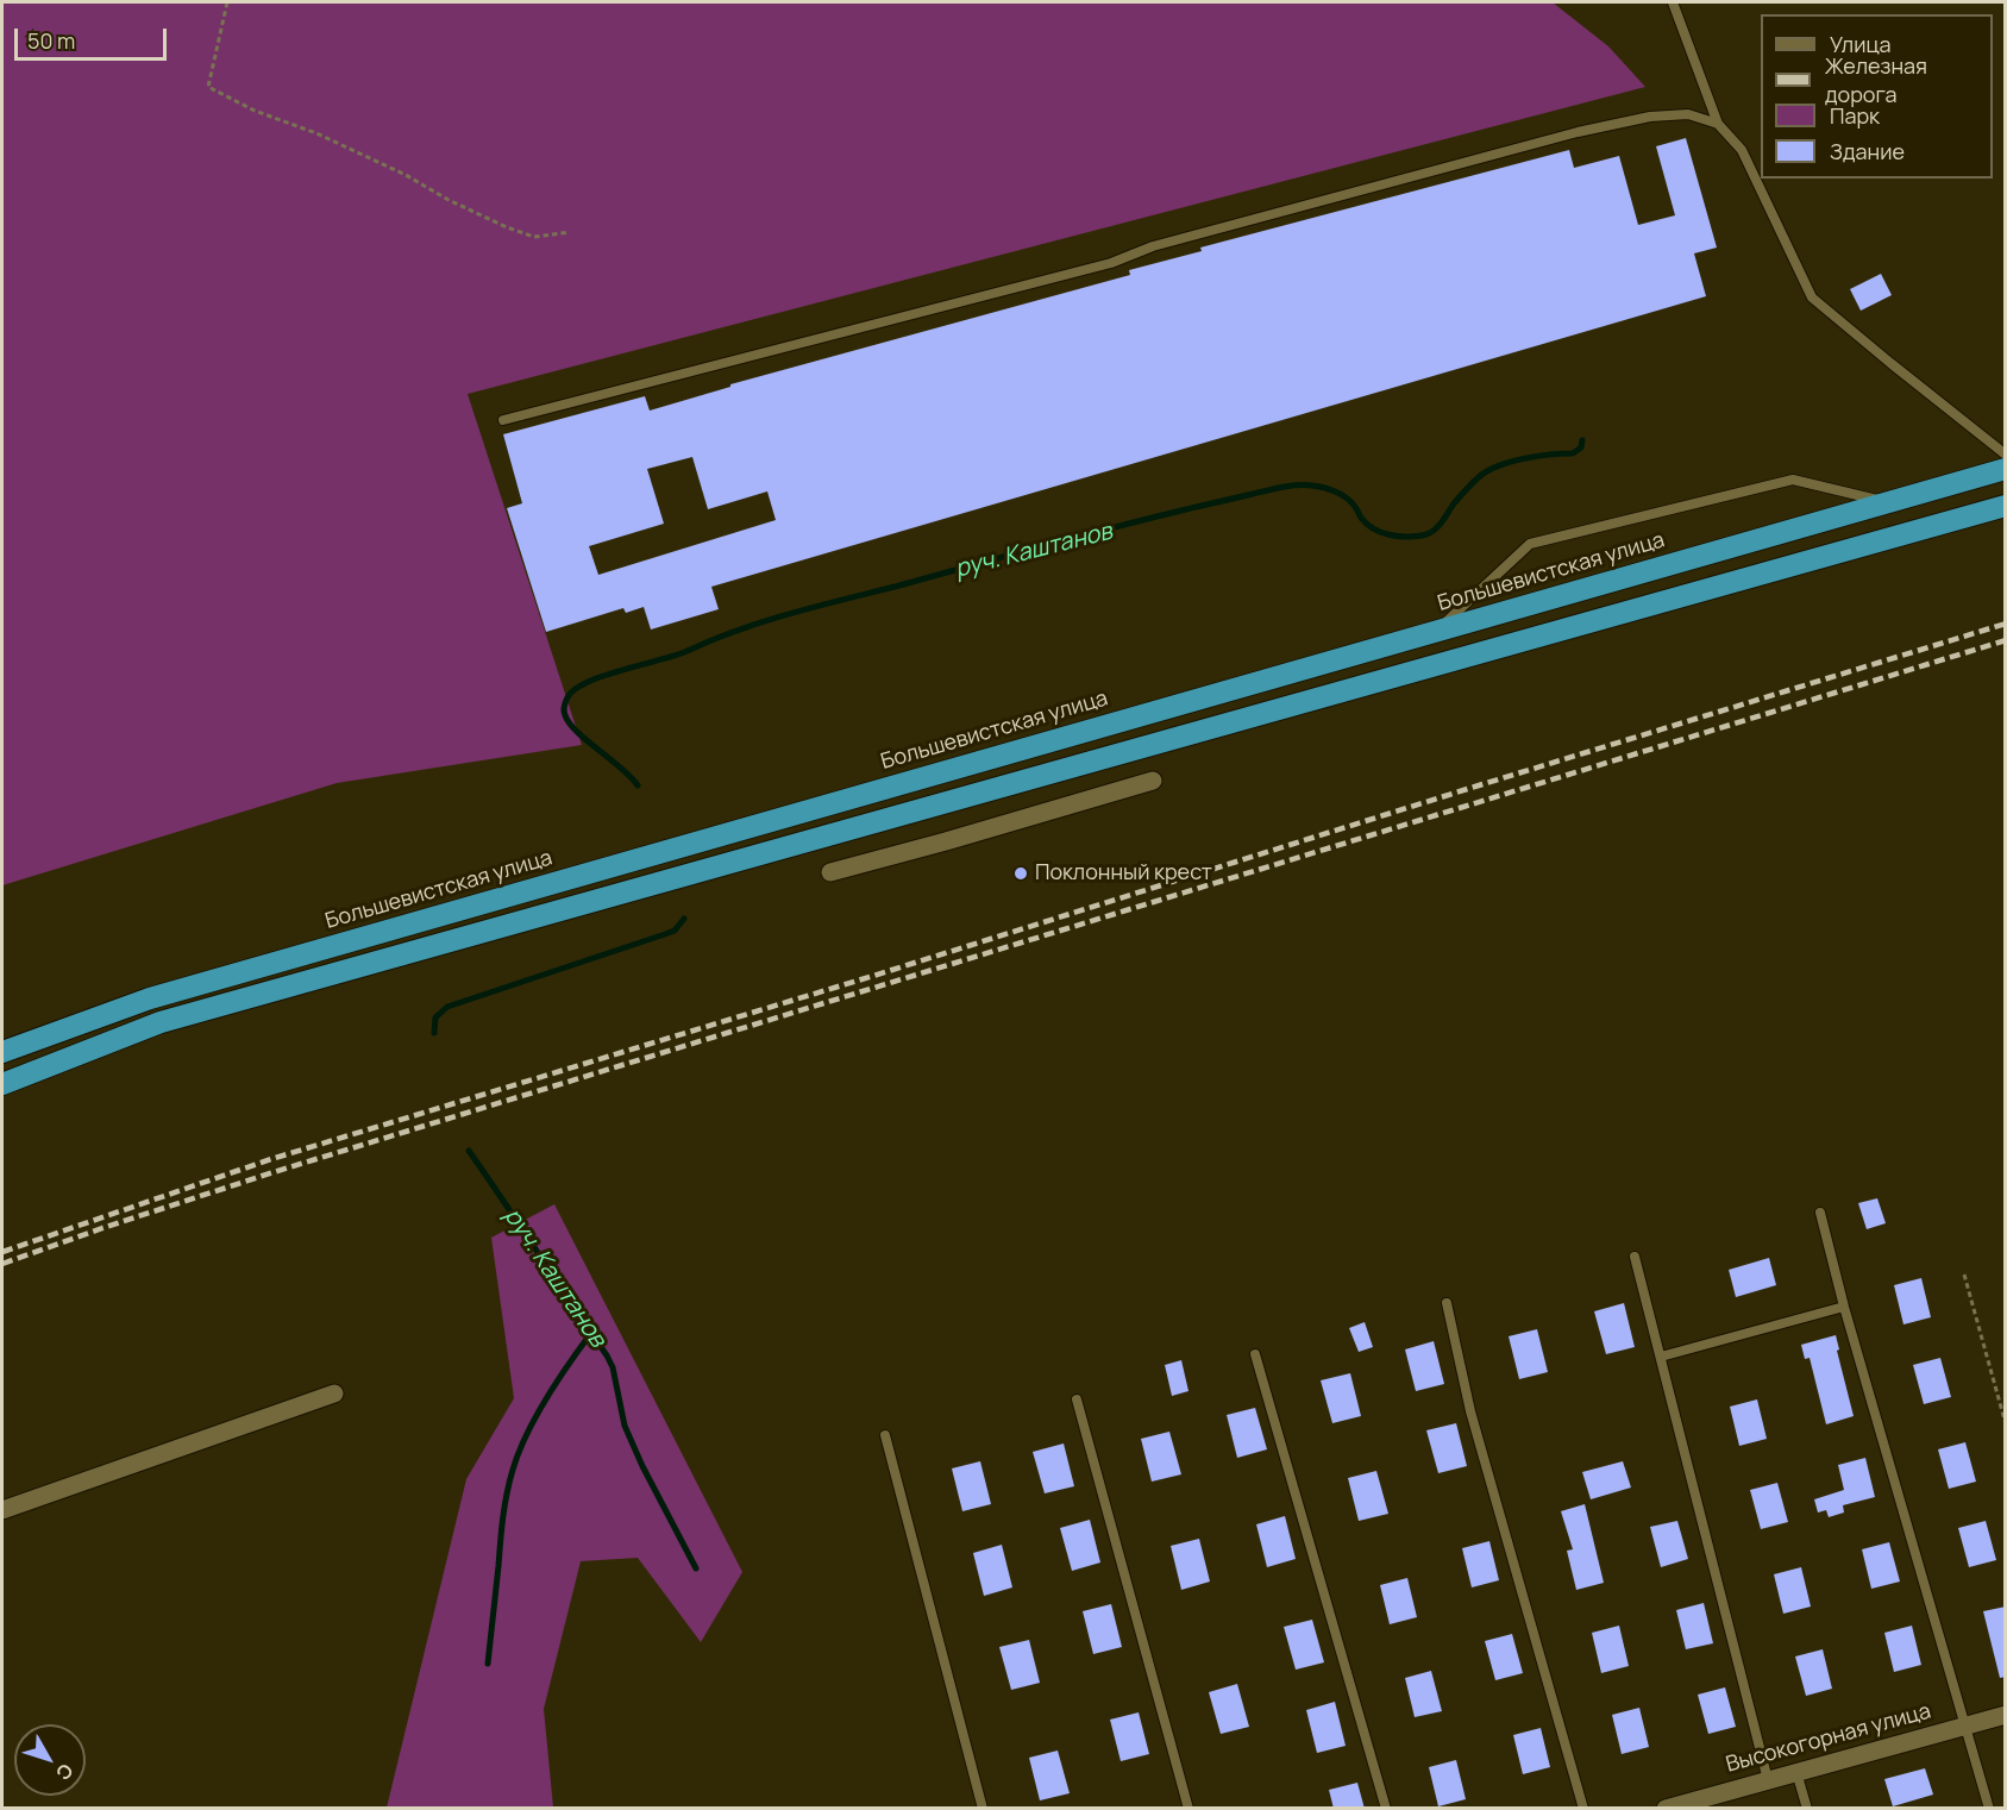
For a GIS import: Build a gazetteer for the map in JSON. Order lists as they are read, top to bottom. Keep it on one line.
{"streets":{"highway":["Большевистская улица"],"street":["Высокогорная улица"]},"water":["руч. Каштанов"],"places":["Поклонный крест"],"legend":["Улица","Железная дорога","Парк","Здание"],"scale_bar":"50 m","north":"bottom right"}
